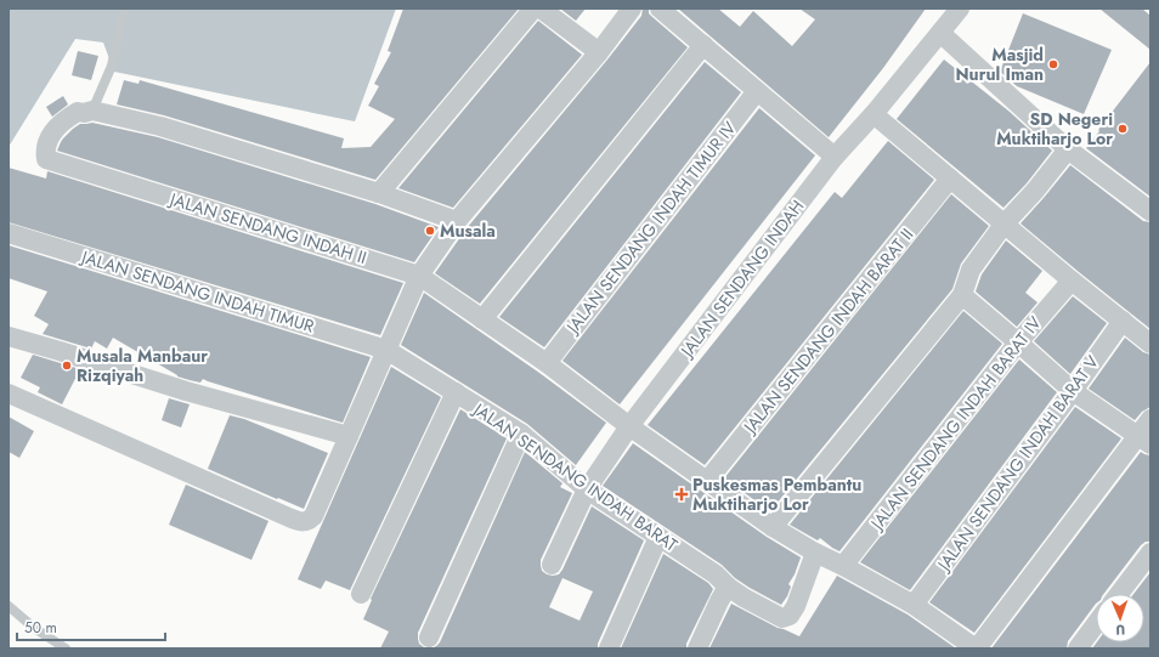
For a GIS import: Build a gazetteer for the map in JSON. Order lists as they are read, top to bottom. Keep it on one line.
{"streets":{"street":["JALAN SENDANG INDAH TIMUR IV","JALAN SENDANG INDAH II","JALAN SENDANG INDAH","JALAN SENDANG INDAH TIMUR","JALAN SENDANG INDAH BARAT II","JALAN SENDANG INDAH BARAT IV","JALAN SENDANG INDAH BARAT V","JALAN SENDANG INDAH BARAT"]},"crossings":[["JALAN SENDANG INDAH TIMUR IV","JALAN SENDANG INDAH II"],["JALAN SENDANG INDAH II","JALAN SENDANG INDAH"],["JALAN SENDANG INDAH II","JALAN SENDANG INDAH BARAT II"],["JALAN SENDANG INDAH II","JALAN SENDANG INDAH BARAT IV"],["JALAN SENDANG INDAH II","JALAN SENDANG INDAH BARAT V"],["JALAN SENDANG INDAH II","JALAN SENDANG INDAH BARAT"],["JALAN SENDANG INDAH","JALAN SENDANG INDAH BARAT"],["JALAN SENDANG INDAH TIMUR","JALAN SENDANG INDAH BARAT"]],"places":{"other":["Masjid Nurul Iman","SD Negeri Muktiharjo Lor","Musala","Musala Manbaur Rizqiyah"],"health":["Puskesmas Pembantu Muktiharjo Lor"]},"scale_bar":"50 m","north":"bottom"}
